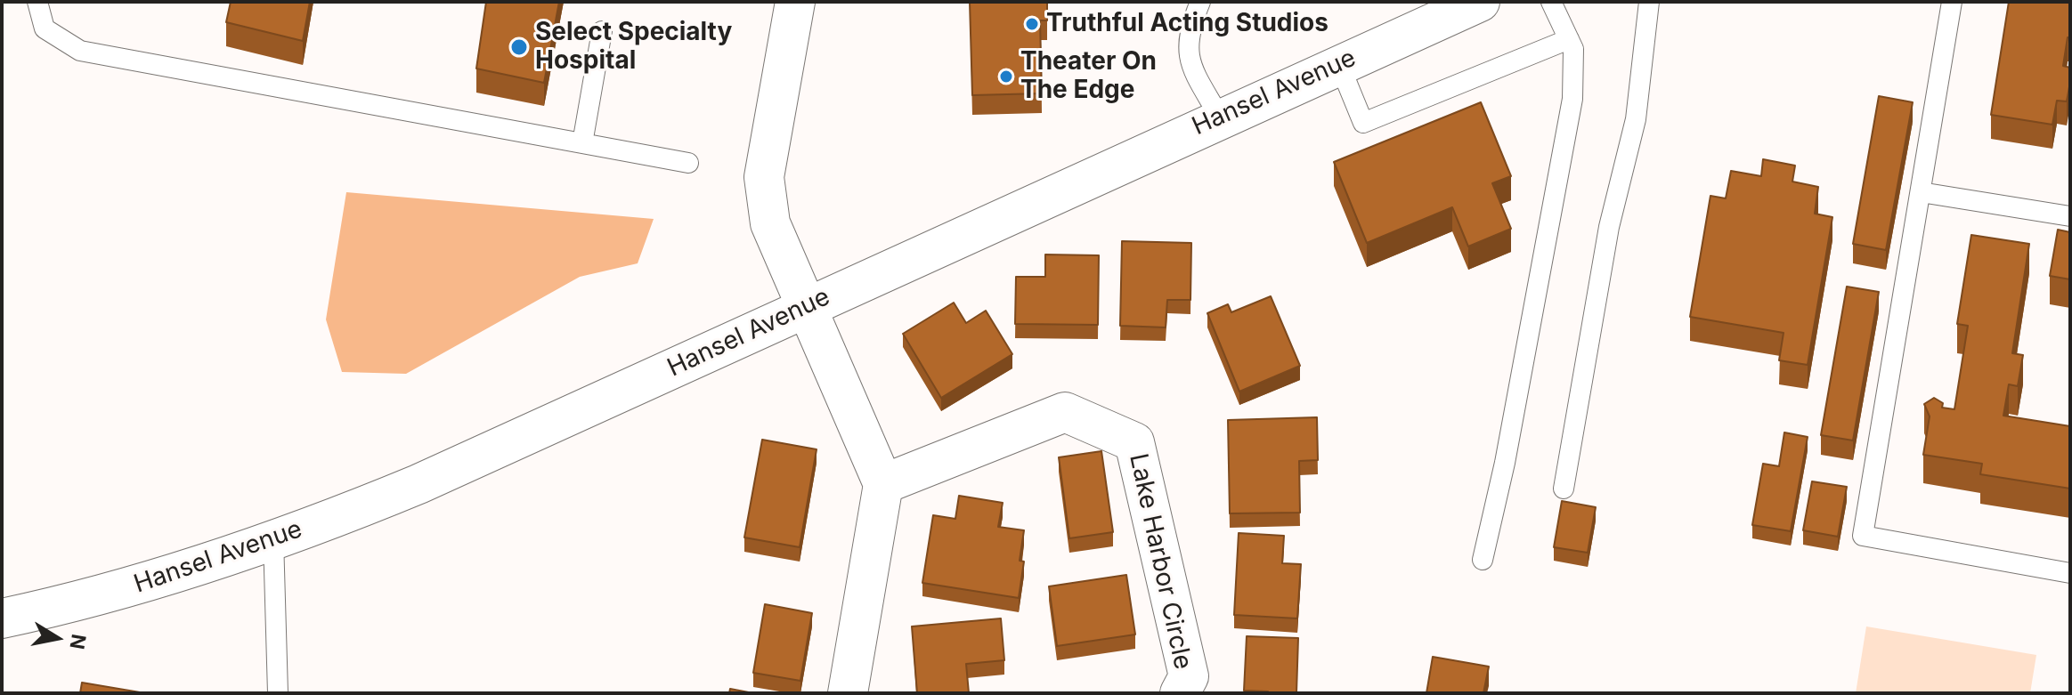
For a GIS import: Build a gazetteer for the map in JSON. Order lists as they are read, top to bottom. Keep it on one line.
{"streets":{"main road":["Hansel Avenue","Lake Harbor Circle"]},"places":["Truthful Acting Studios","Select Specialty Hospital","Theater On The Edge"],"north":"right"}
